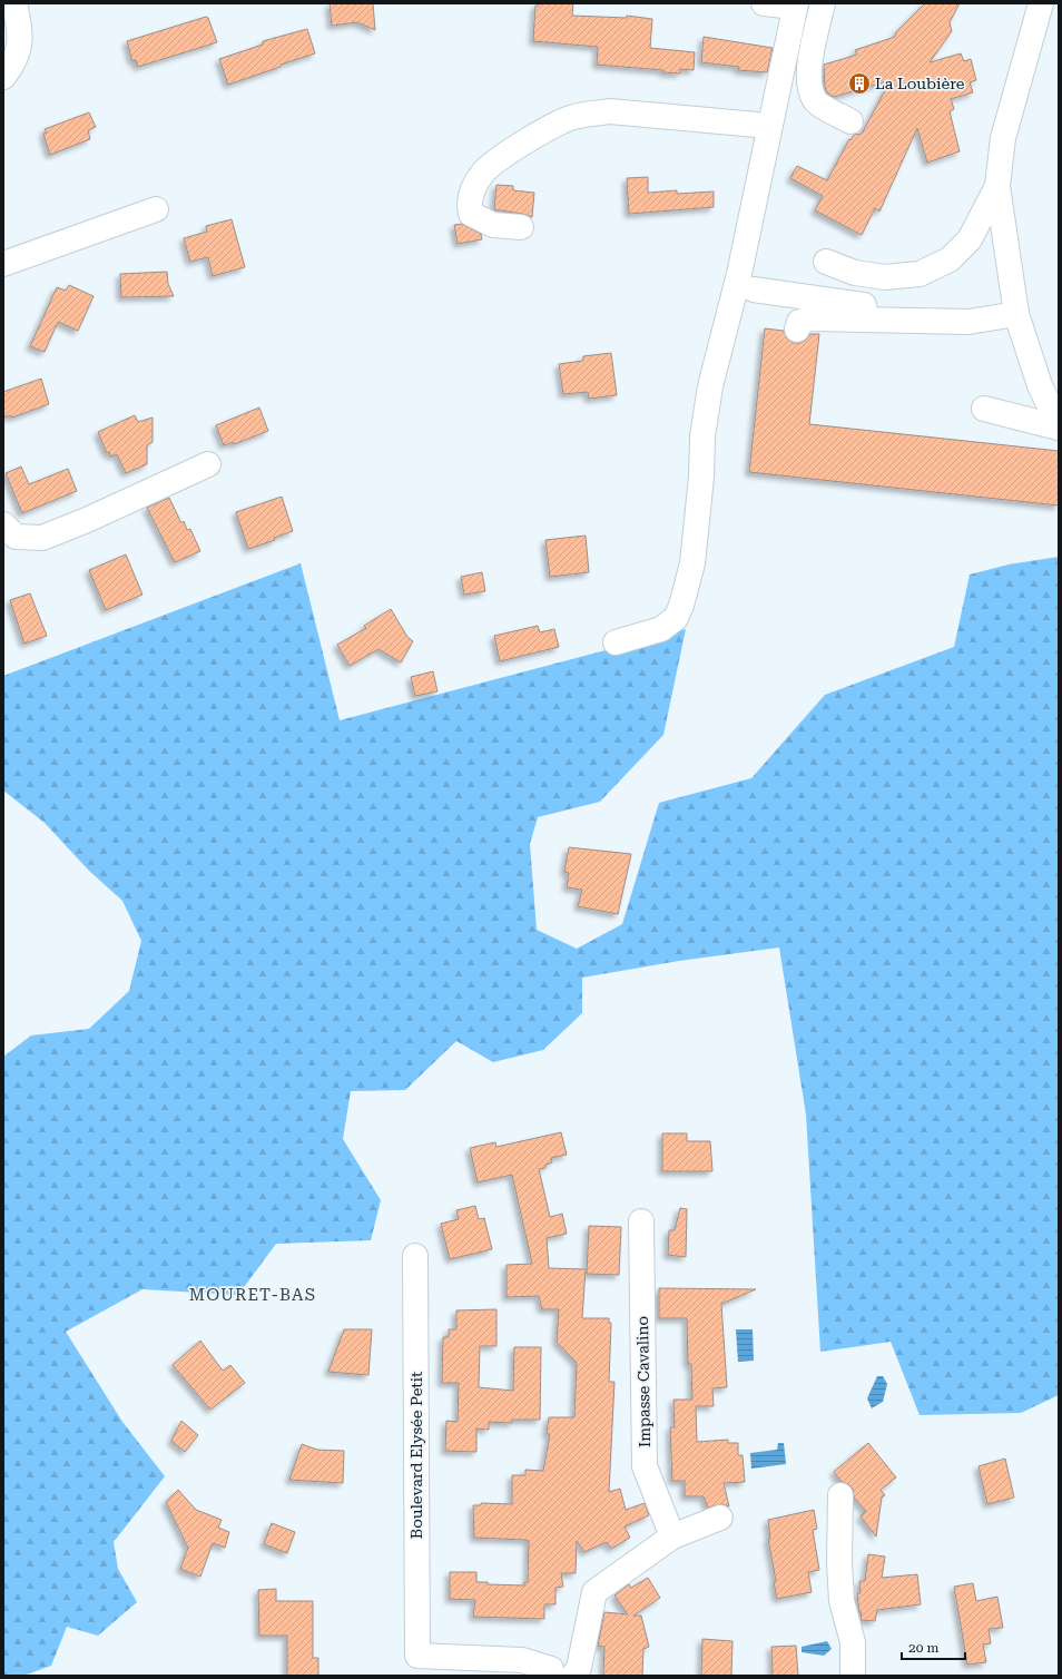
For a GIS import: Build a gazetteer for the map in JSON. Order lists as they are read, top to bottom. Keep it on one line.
{"streets":{"street":["Impasse Cavalino","Boulevard Elysée Petit"]},"districts":["MOURET-BAS"],"places":{"building":["La Loubière"]},"scale_bar":"20 m"}
